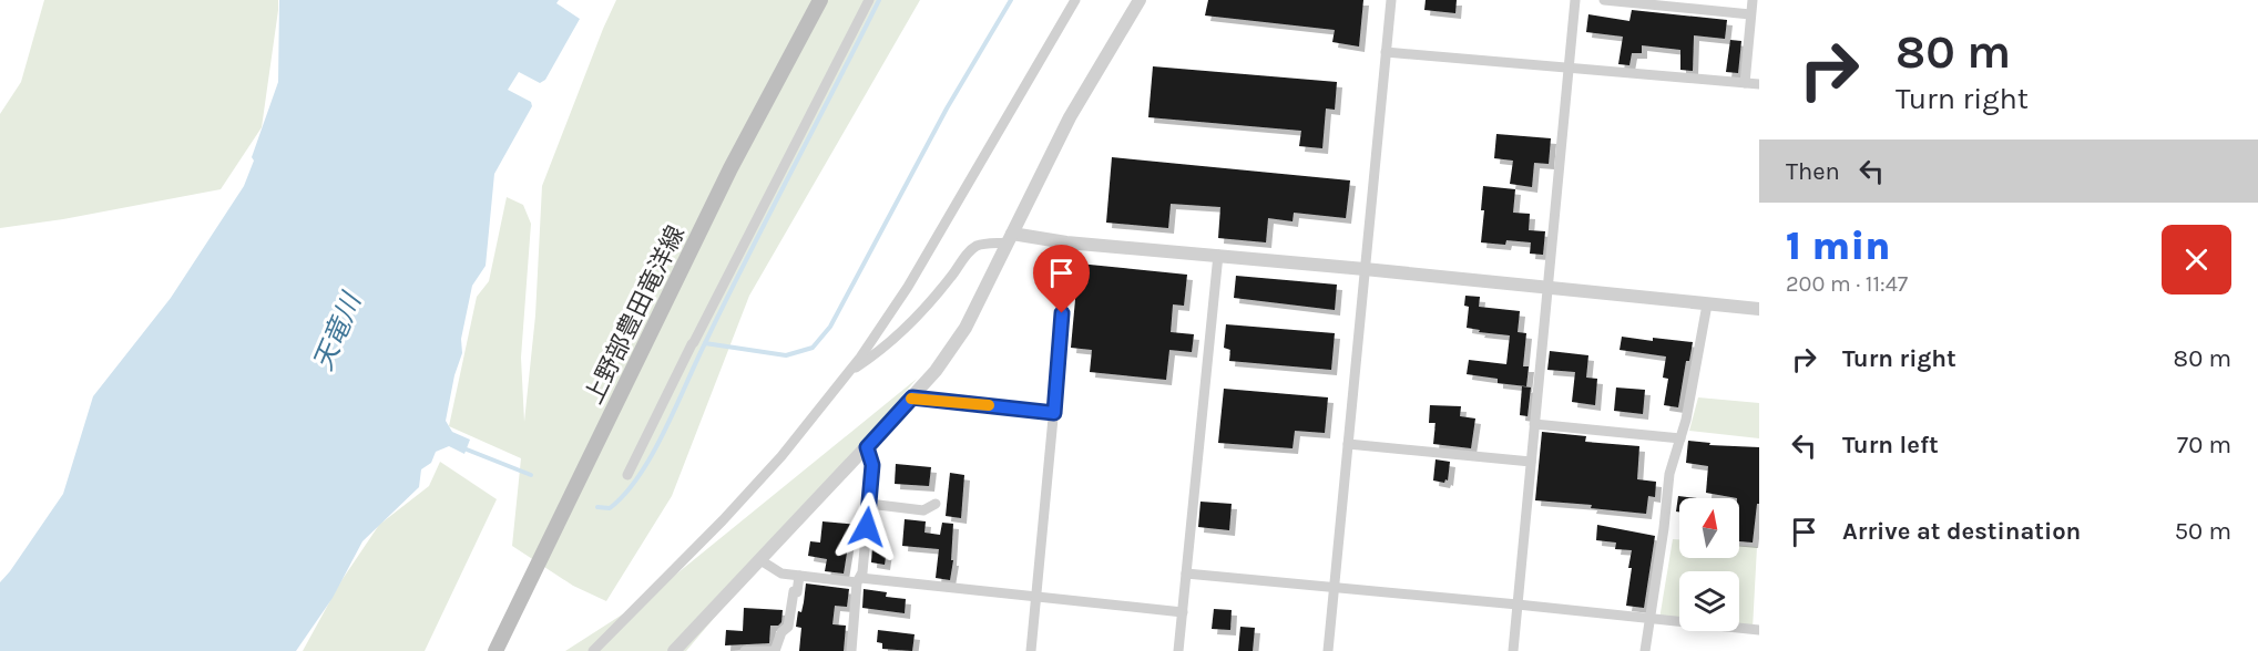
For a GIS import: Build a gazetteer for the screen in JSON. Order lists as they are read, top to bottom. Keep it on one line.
{"streets":{"main road":["上野部豊田竜洋線"]},"water":["天竜川"],"north":"top","page":{"turn":["80 m","Turn right"],"then":"Then","heading":["1 min","200 m · 11:47"],"list":[{"name":"Turn right","value":"80 m"},{"name":"Turn left","value":"70 m"},{"name":"Arrive at destination","value":"50 m"}]}}
